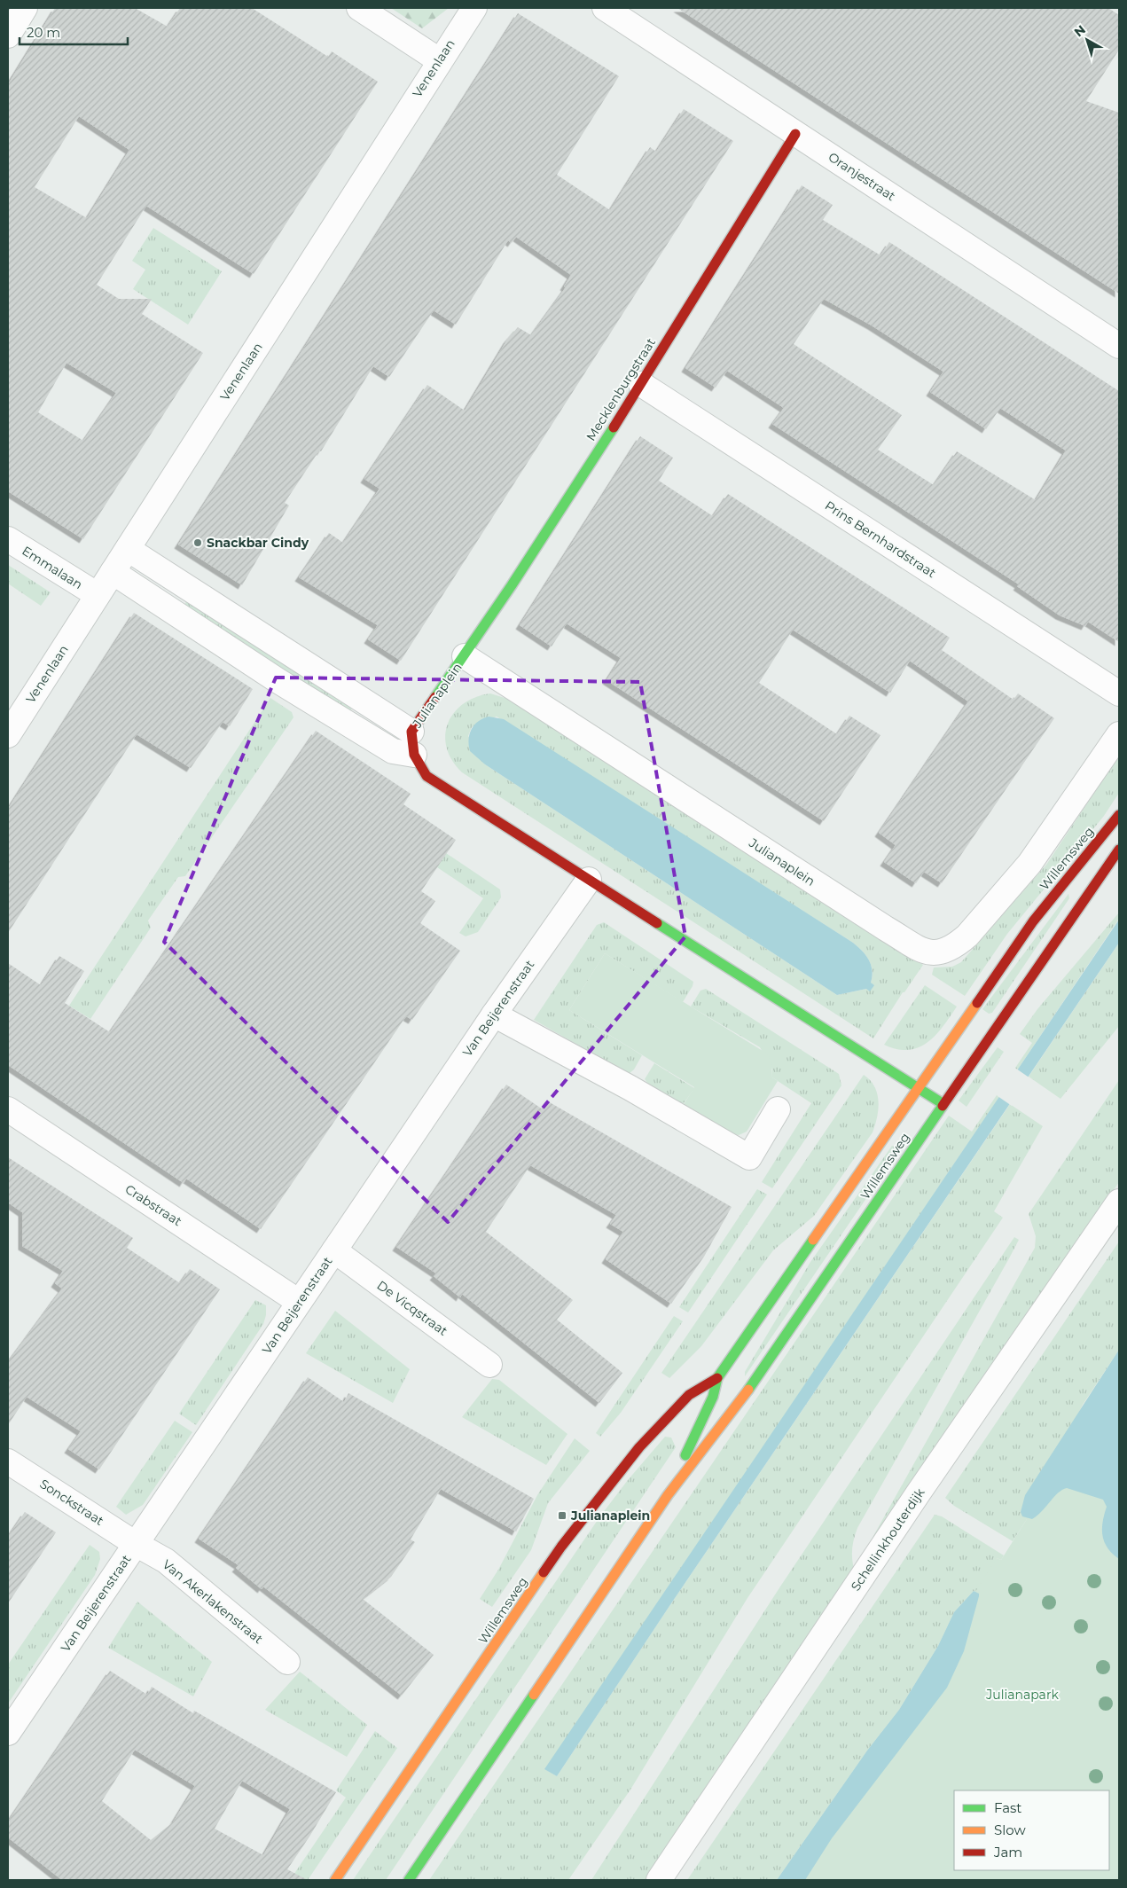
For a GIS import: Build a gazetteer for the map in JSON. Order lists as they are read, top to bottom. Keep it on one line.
{"streets":{"street":["Venenlaan","Oranjestraat","Mecklenburgstraat","Prins Bernhardstraat","Emmalaan","Julianaplein","Willemsweg","Van Beijerenstraat","Crabstraat","De Vicqstraat","Sonckstraat","Schellinkhouterdijk","Van Akerlakenstraat"]},"crossings":[["Venenlaan","Emmalaan"],["Venenlaan","Julianaplein"],["Oranjestraat","Mecklenburgstraat"],["Mecklenburgstraat","Prins Bernhardstraat"],["Mecklenburgstraat","Julianaplein"],["Julianaplein","Willemsweg"],["Julianaplein","Van Beijerenstraat"],["Van Beijerenstraat","Crabstraat"],["Van Beijerenstraat","De Vicqstraat"],["Van Beijerenstraat","Sonckstraat"],["Van Beijerenstraat","Van Akerlakenstraat"],["Sonckstraat","Van Akerlakenstraat"]],"parks":["Julianapark"],"places":{"other":["Snackbar Cindy"],"transit":["Julianaplein"]},"legend":["Fast","Slow","Jam"],"scale_bar":"20 m","north":"top left"}
